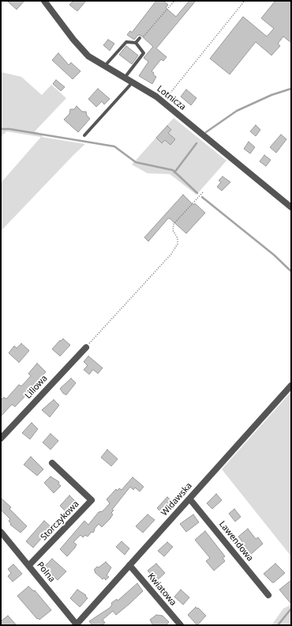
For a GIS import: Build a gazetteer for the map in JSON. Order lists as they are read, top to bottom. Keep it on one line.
{"streets":{"street":["Lotnicza","Liliowa","Widawska","Storczykowa","Lawendowa","Polna","Kwiatowa"]},"crossings":[["Widawska","Lawendowa"],["Widawska","Polna"],["Widawska","Kwiatowa"],["Storczykowa","Polna"]]}
